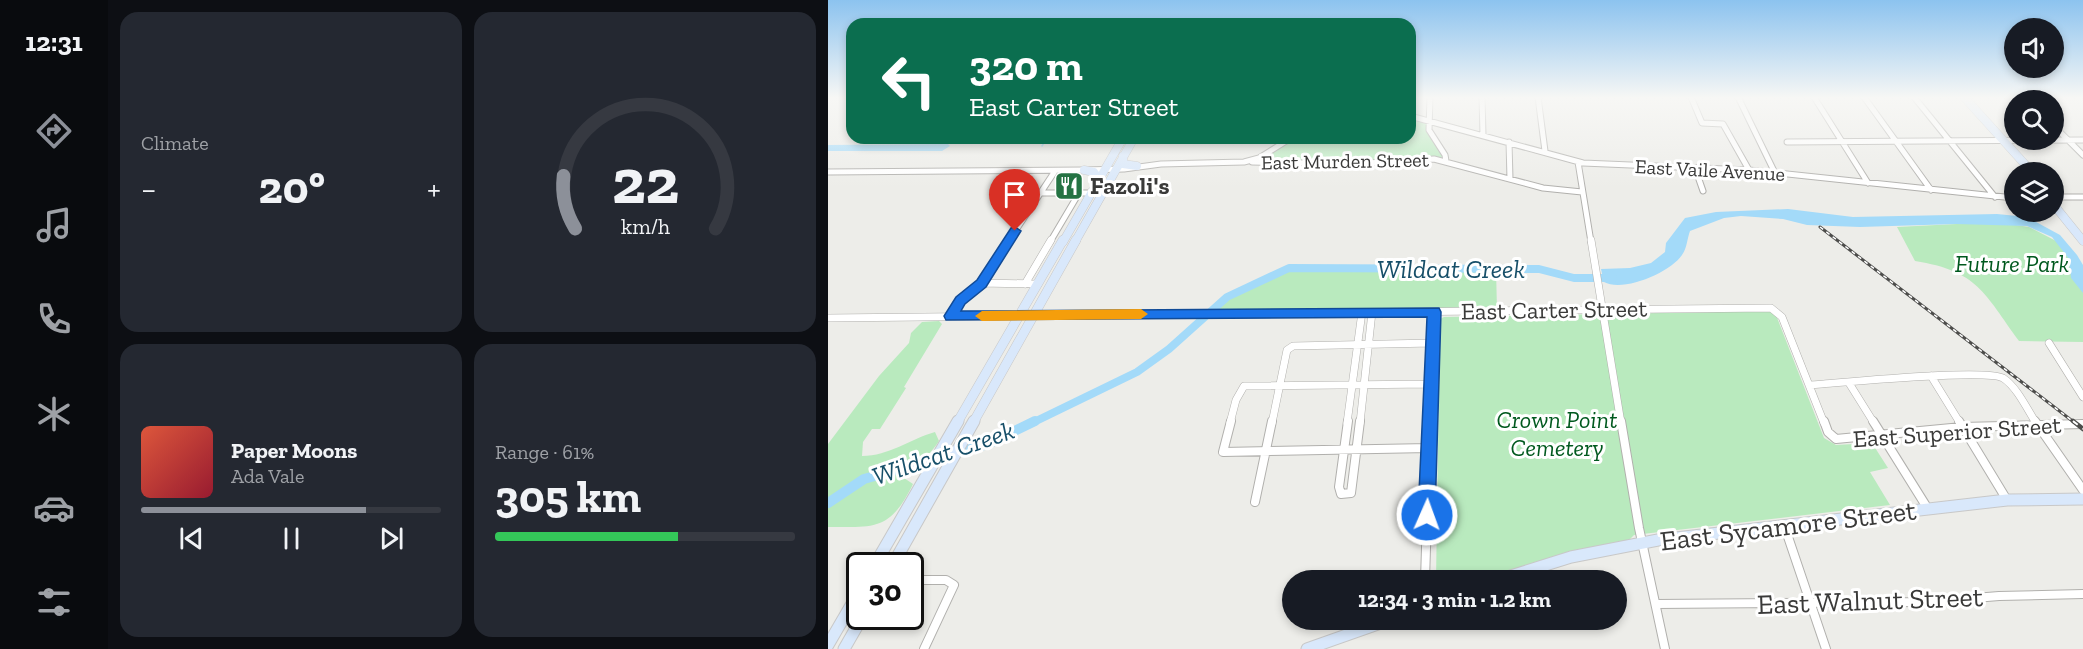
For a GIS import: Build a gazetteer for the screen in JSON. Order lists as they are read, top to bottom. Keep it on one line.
{"streets":{"main road":["East Sycamore Street"],"street":["East Murden Street","East Vaile Avenue","East Carter Street","East Superior Street","East Walnut Street"]},"crossings":[["East Carter Street","East Superior Street"]],"water":["Wildcat Creek"],"parks":["Future Park","Crown Point Cemetery"],"places":{"restaurant":["Fazoli's"]},"page":{"tabs":"12:31","tile":["Climate",["Range · 61%","305 km"]],"turn":["320 m","East Carter Street"],"heat":["−","20°","+"],"song":["Paper Moons","Ada Vale"],"limit":"30","trip":"12:34 · 3 min · 1.2 km","gauge":["22","km/h"]}}
